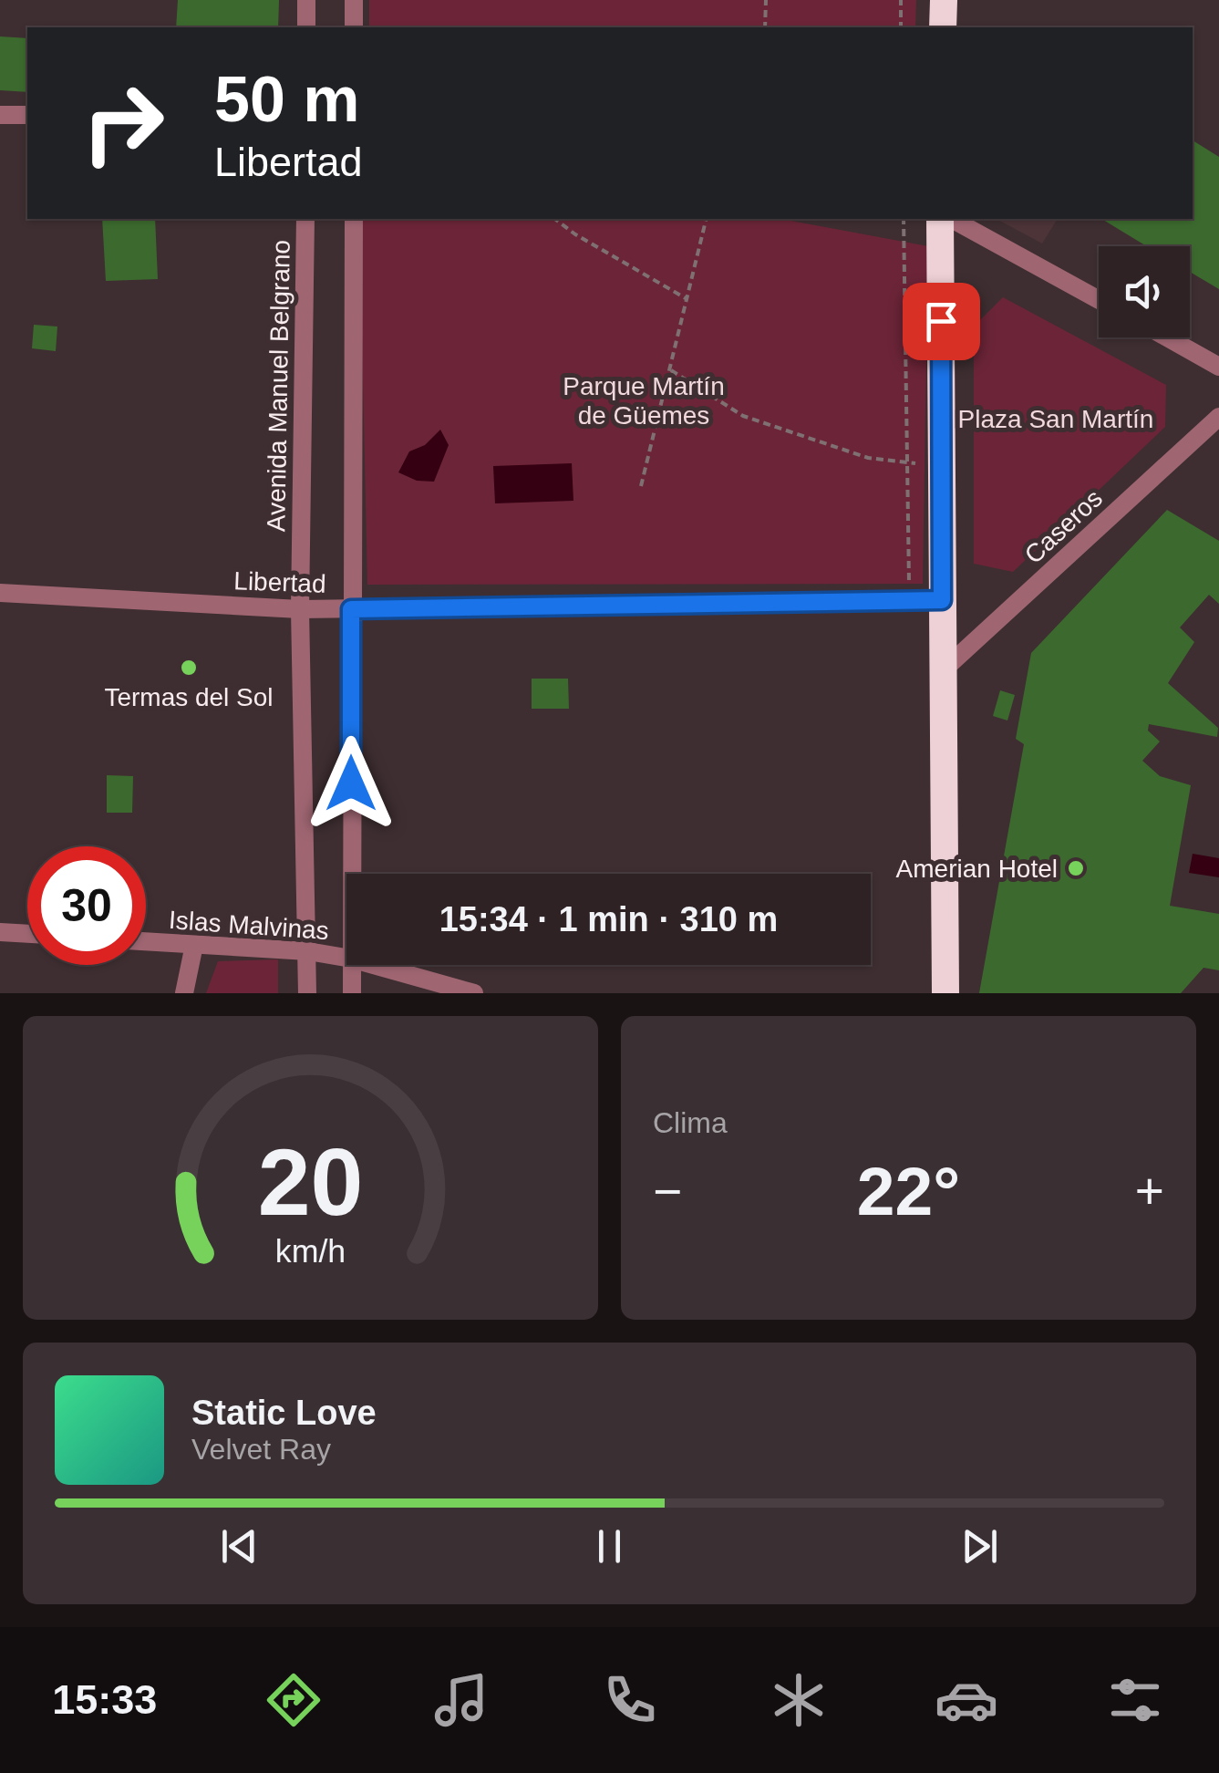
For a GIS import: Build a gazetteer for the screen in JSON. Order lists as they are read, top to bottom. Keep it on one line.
{"streets":{"street":["Avenida Manuel Belgrano","Caseros","Libertad","Islas Malvinas"]},"crossings":[["Avenida Manuel Belgrano","Libertad"],["Avenida Manuel Belgrano","Islas Malvinas"]],"parks":["Parque Martín de Güemes","Plaza San Martín"],"places":["Termas del Sol","Amerian Hotel"],"page":{"turn":["50 m","Libertad"],"limit":"30","trip":"15:34 · 1 min · 310 m","tile":"Clima","heat":["−","22°","+"],"song":["Static Love","Velvet Ray"],"tabs":"15:33","gauge":["20","km/h"]}}
